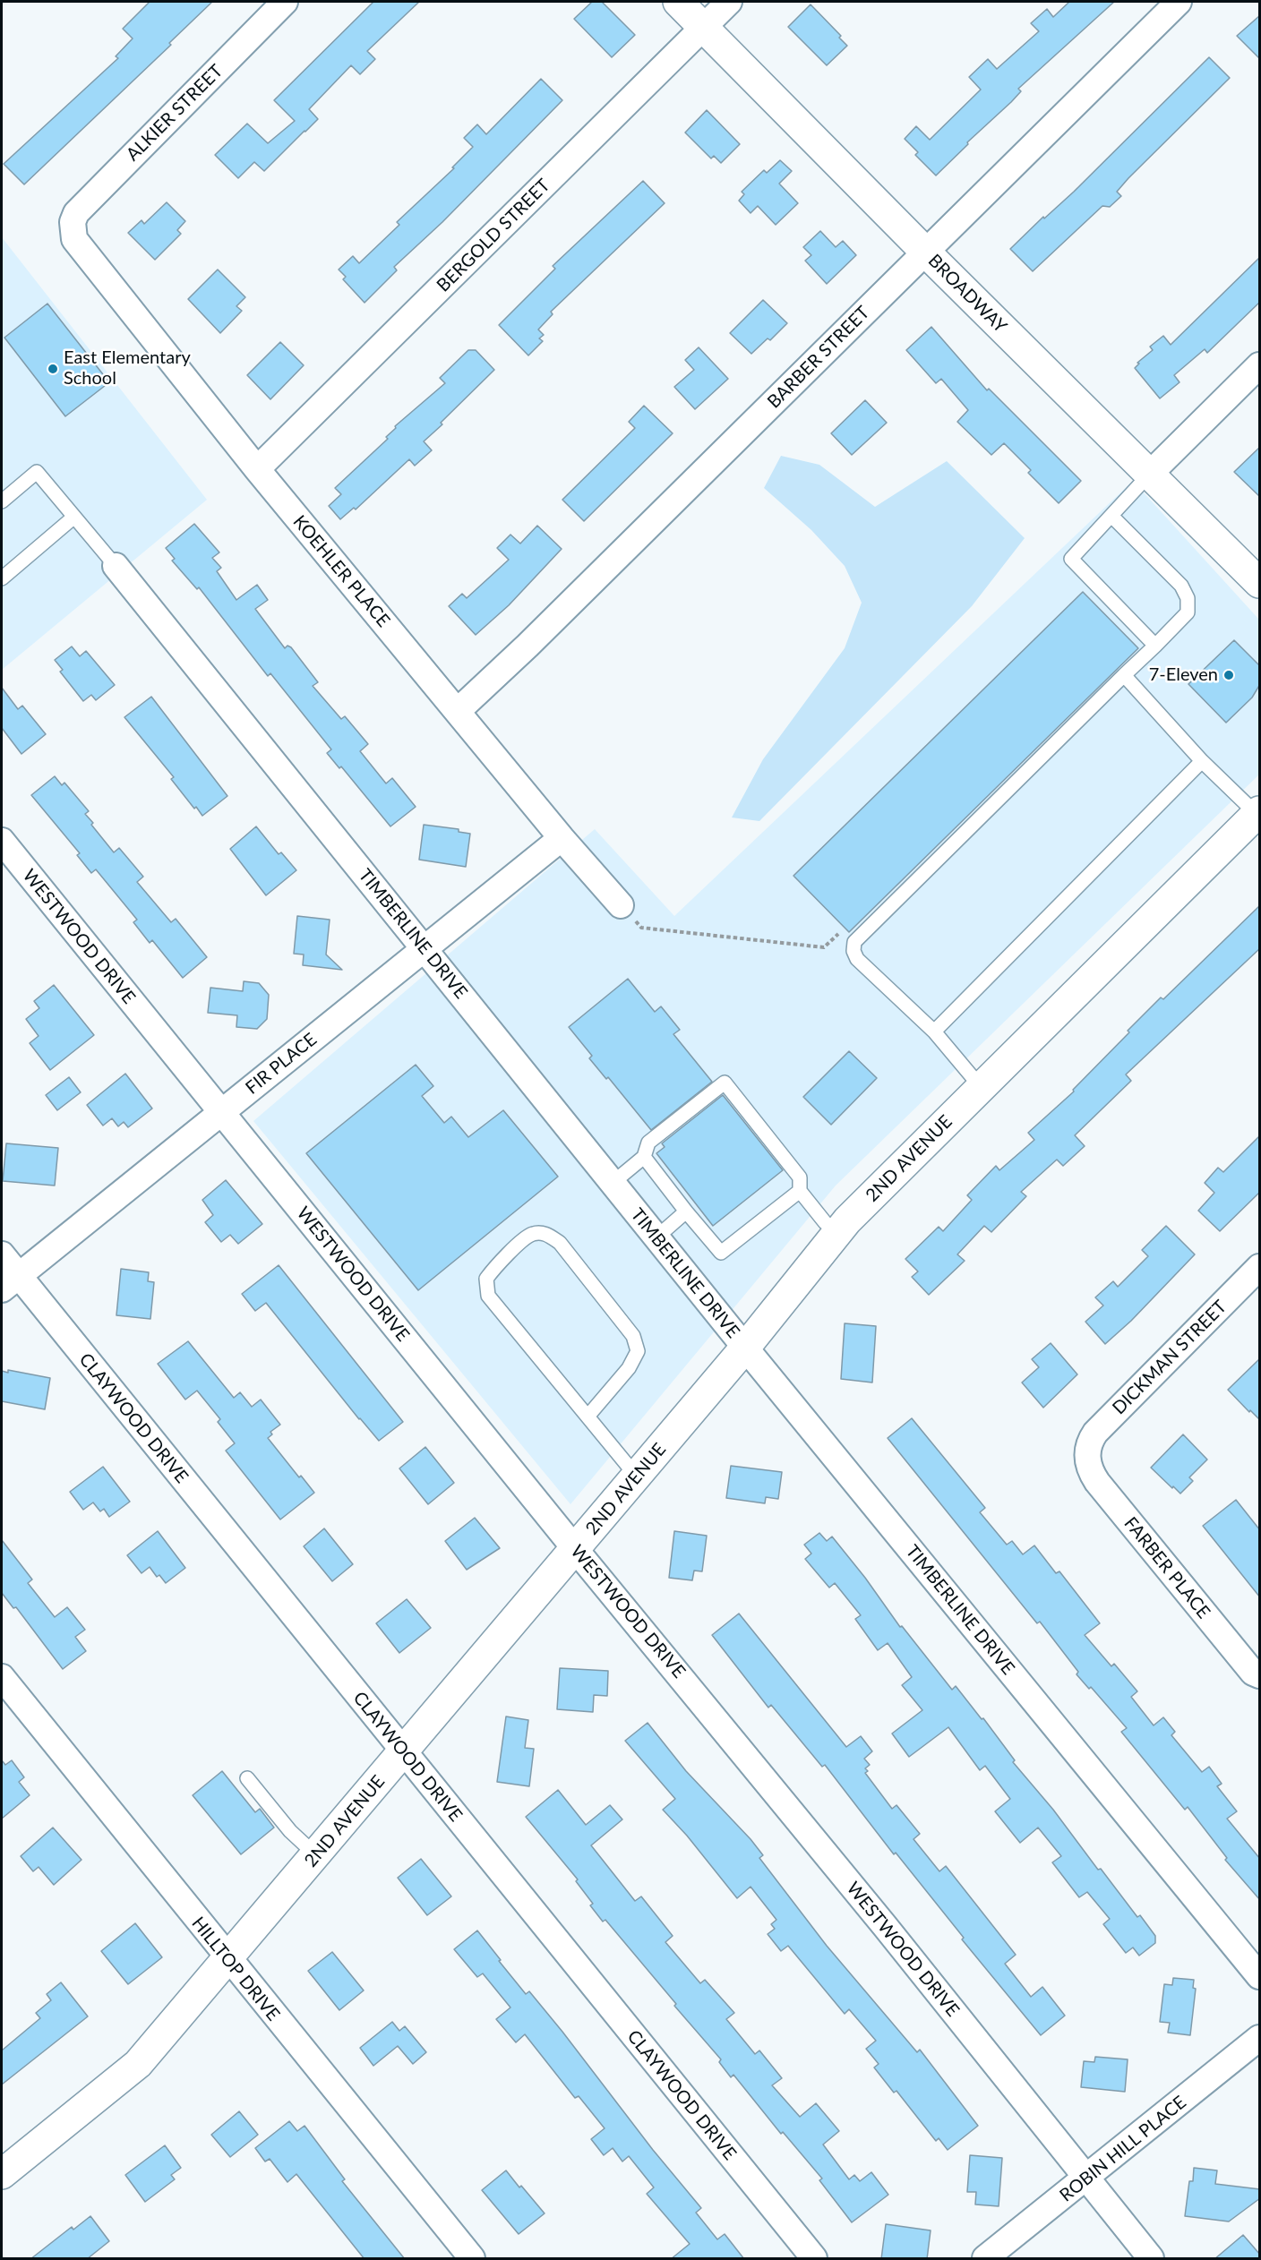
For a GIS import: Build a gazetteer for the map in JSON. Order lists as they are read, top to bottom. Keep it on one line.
{"streets":{"street":["ALKIER STREET","BERGOLD STREET","BROADWAY","BARBER STREET","KOEHLER PLACE","TIMBERLINE DRIVE","WESTWOOD DRIVE","FIR PLACE","2ND AVENUE","DICKMAN STREET","CLAYWOOD DRIVE","FARBER PLACE","HILLTOP DRIVE","ROBIN HILL PLACE"]},"crossings":[["ALKIER STREET","KOEHLER PLACE"],["BERGOLD STREET","BROADWAY"],["BERGOLD STREET","KOEHLER PLACE"],["BROADWAY","BARBER STREET"],["BARBER STREET","KOEHLER PLACE"],["KOEHLER PLACE","FIR PLACE"],["TIMBERLINE DRIVE","FIR PLACE"],["TIMBERLINE DRIVE","2ND AVENUE"],["WESTWOOD DRIVE","FIR PLACE"],["WESTWOOD DRIVE","2ND AVENUE"],["WESTWOOD DRIVE","ROBIN HILL PLACE"],["FIR PLACE","CLAYWOOD DRIVE"],["2ND AVENUE","CLAYWOOD DRIVE"],["2ND AVENUE","HILLTOP DRIVE"],["DICKMAN STREET","FARBER PLACE"]],"places":["East Elementary School","7-Eleven"]}
